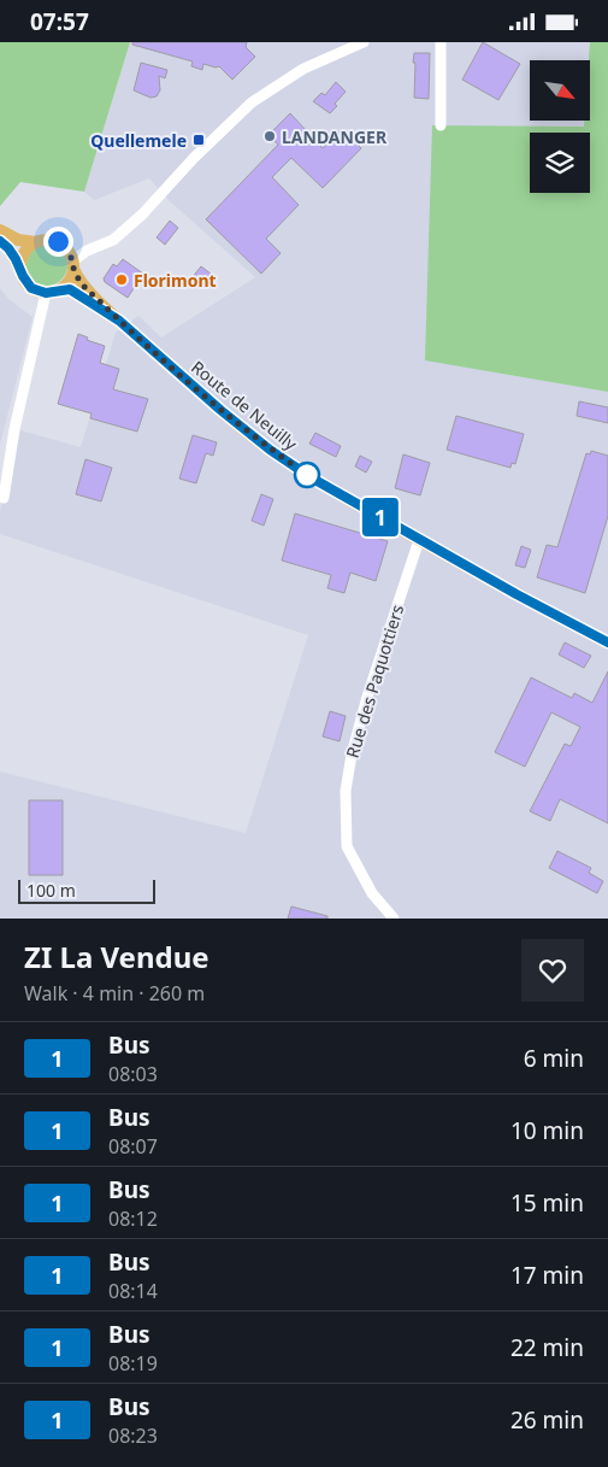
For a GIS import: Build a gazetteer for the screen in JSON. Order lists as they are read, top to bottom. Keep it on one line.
{"streets":{"main road":["Route de Neuilly"],"street":["Rue des Paquottiers"]},"crossings":[["Route de Neuilly","Rue des Paquottiers"]],"places":{"other":["LANDANGER","Florimont"],"transit":["Quellemele"]},"lines":["bus line 1"],"scale_bar":"100 m","north":"bottom right","page":{"status":"07:57","on_map":"1","scale":"100 m","heading":["ZI La Vendue","Walk · 4 min · 260 m"],"list":[{"mark":"1","name":"Bus","note":"08:03","value":"6 min"},{"mark":"1","name":"Bus","note":"08:07","value":"10 min"},{"mark":"1","name":"Bus","note":"08:12","value":"15 min"},{"mark":"1","name":"Bus","note":"08:14","value":"17 min"},{"mark":"1","name":"Bus","note":"08:19","value":"22 min"},{"mark":"1","name":"Bus","note":"08:23","value":"26 min"}]}}
